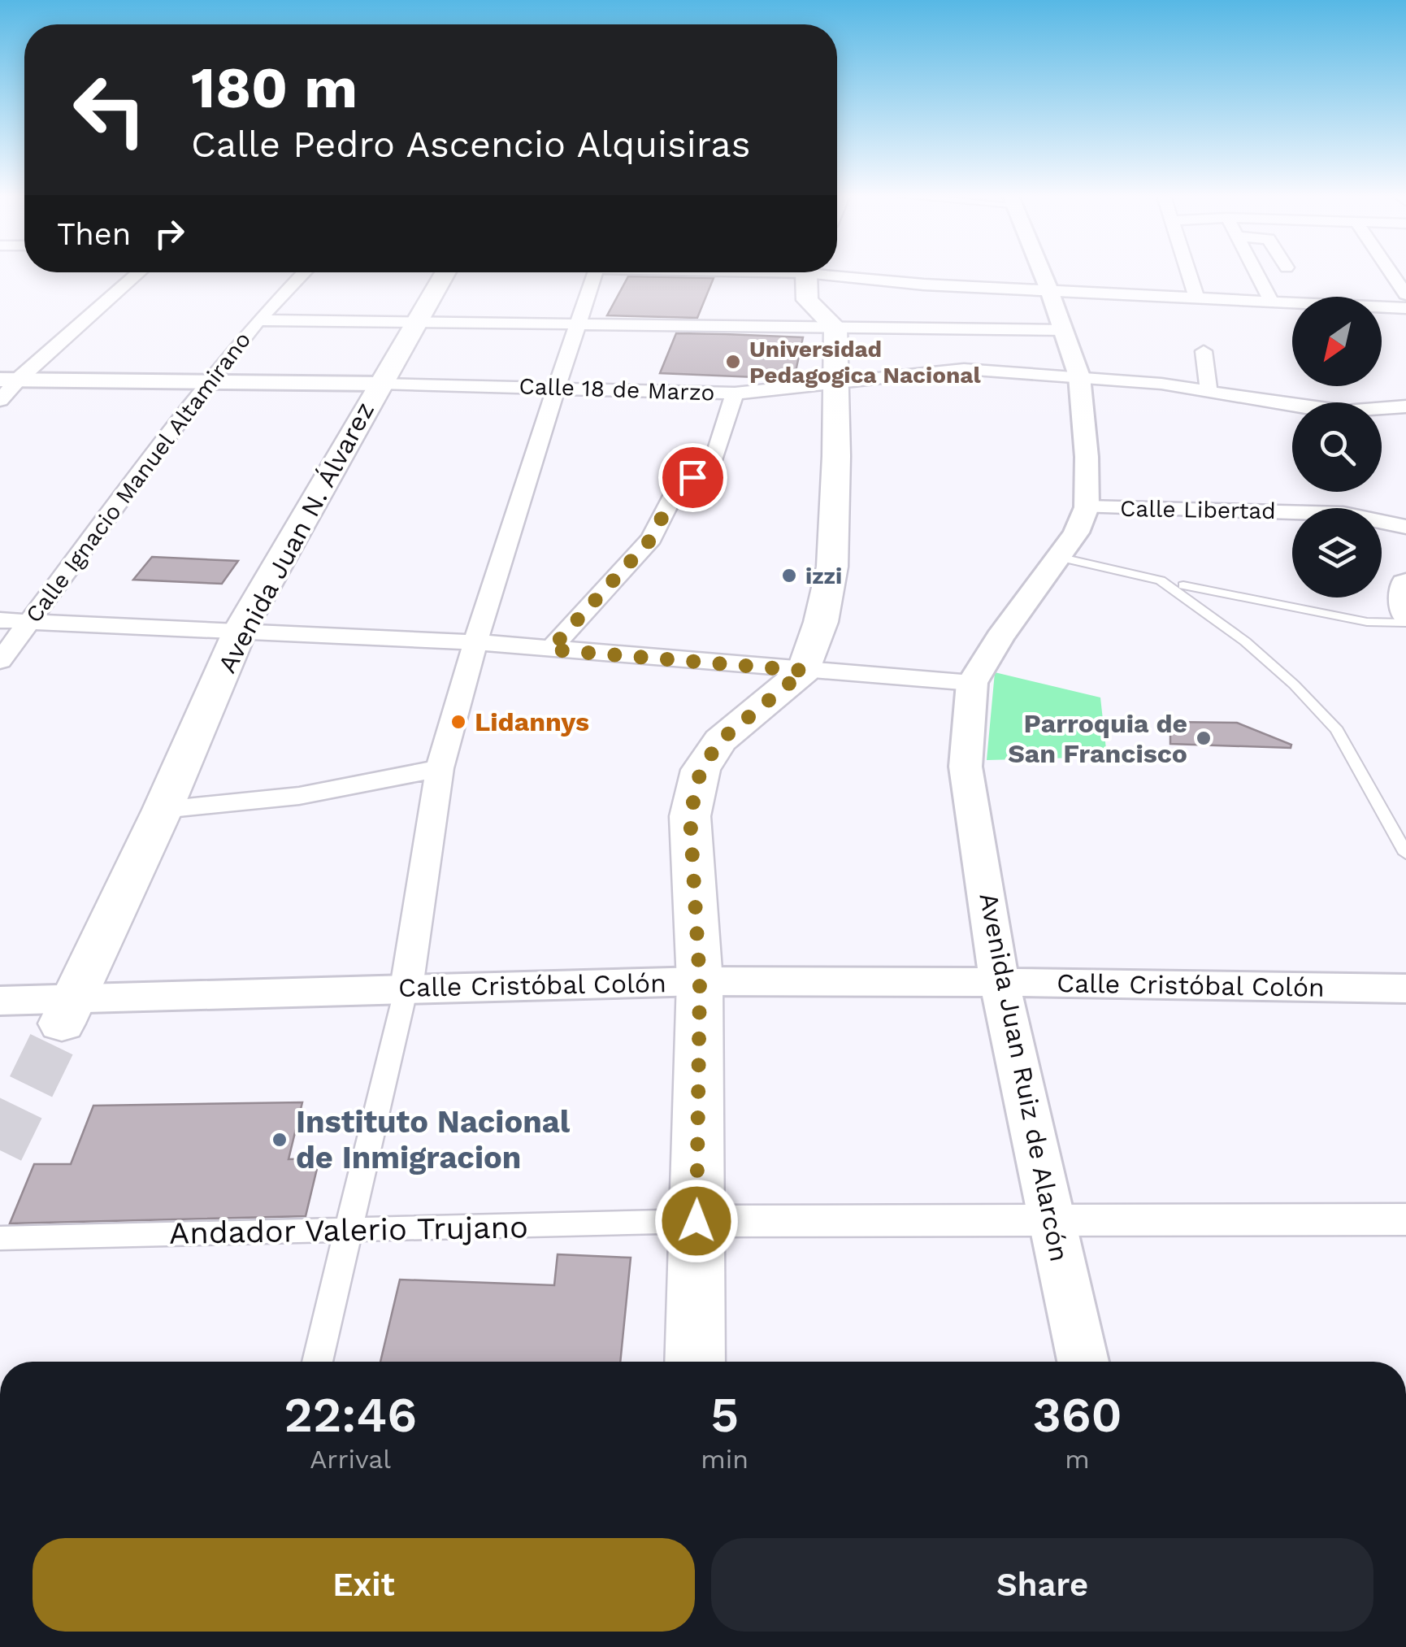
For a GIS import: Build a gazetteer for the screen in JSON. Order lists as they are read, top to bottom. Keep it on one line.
{"streets":{"main road":["Avenida Juan N. Álvarez"],"street":["Calle 18 de Marzo","Calle Ignacio Manuel Altamirano","Calle Libertad","Calle Cristóbal Colón","Avenida Juan Ruiz de Alarcón","Andador Valerio Trujano"]},"crossings":[["Calle 18 de Marzo","Calle Ignacio Manuel Altamirano"],["Calle 18 de Marzo","Avenida Juan N. Álvarez"],["Calle 18 de Marzo","Avenida Juan Ruiz de Alarcón"],["Calle Libertad","Avenida Juan Ruiz de Alarcón"],["Avenida Juan N. Álvarez","Calle Cristóbal Colón"],["Calle Cristóbal Colón","Avenida Juan Ruiz de Alarcón"]],"places":["Universidad Pedagogica Nacional","izzi","Lidannys","Parroquia de San Francisco","Instituto Nacional de Inmigracion"],"north":"bottom left","page":{"turn":["180 m","Calle Pedro Ascencio Alquisiras"],"then":"Then","eta":["22:46","Arrival","5","min","360","m"],"buttons":["Exit","Share"]}}
